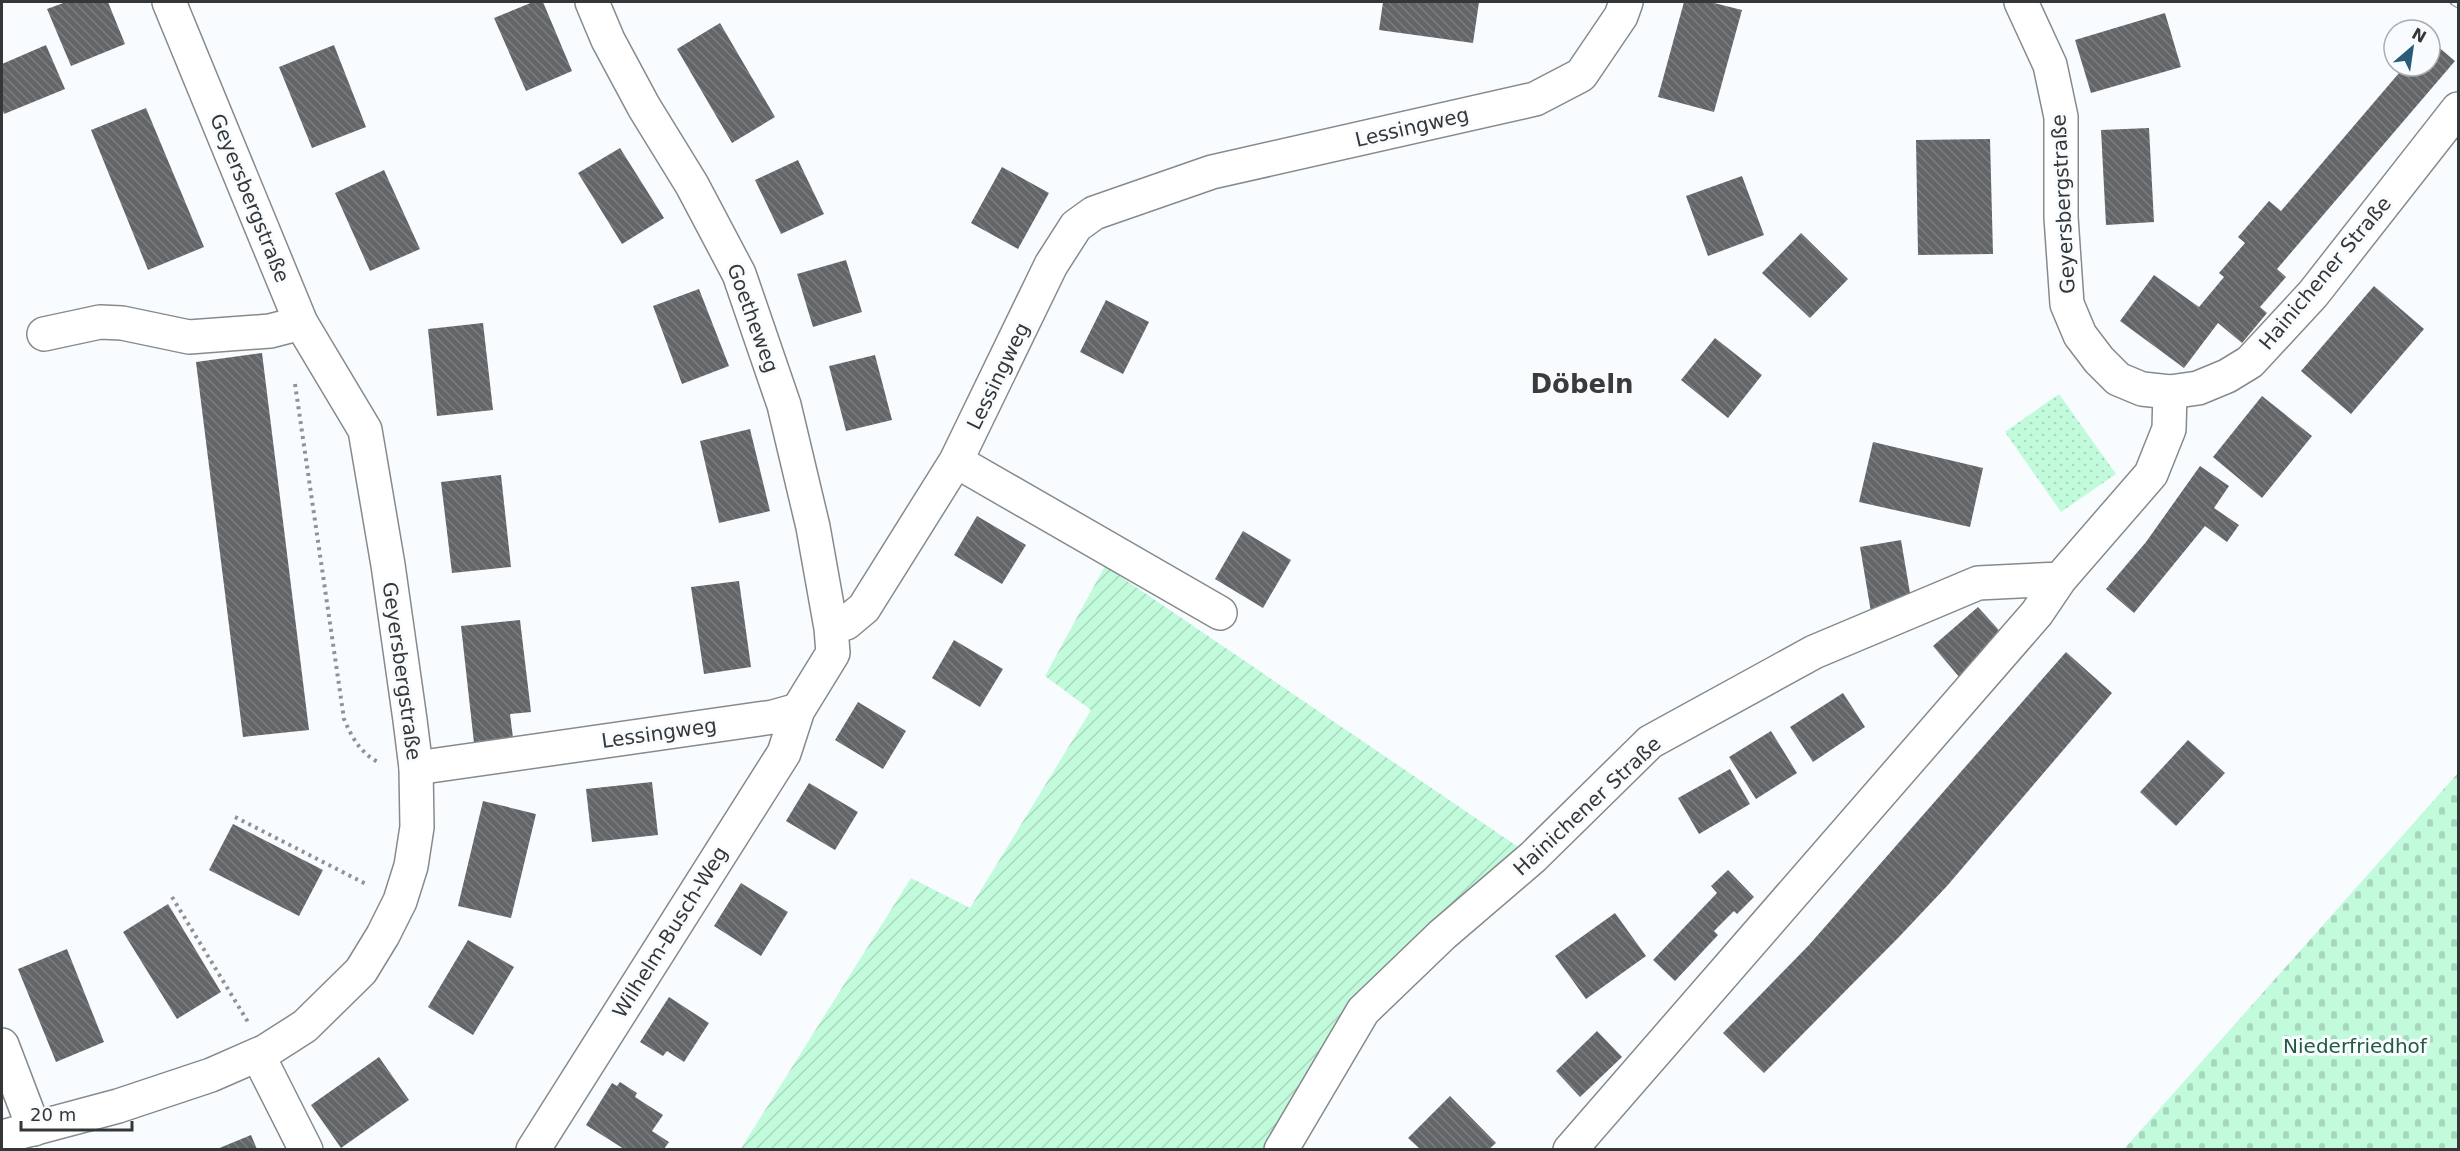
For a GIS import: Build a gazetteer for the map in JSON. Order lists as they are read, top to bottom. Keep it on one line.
{"streets":{"street":["Lessingweg","Geyersbergstraße","Hainichener Straße","Goetheweg","Wilhelm-Busch-Weg"]},"crossings":[["Lessingweg","Geyersbergstraße"],["Lessingweg","Goetheweg"],["Lessingweg","Wilhelm-Busch-Weg"],["Geyersbergstraße","Hainichener Straße"]],"districts":["Döbeln"],"parks":["Niederfriedhof"],"scale_bar":"20 m","north":"top right"}
